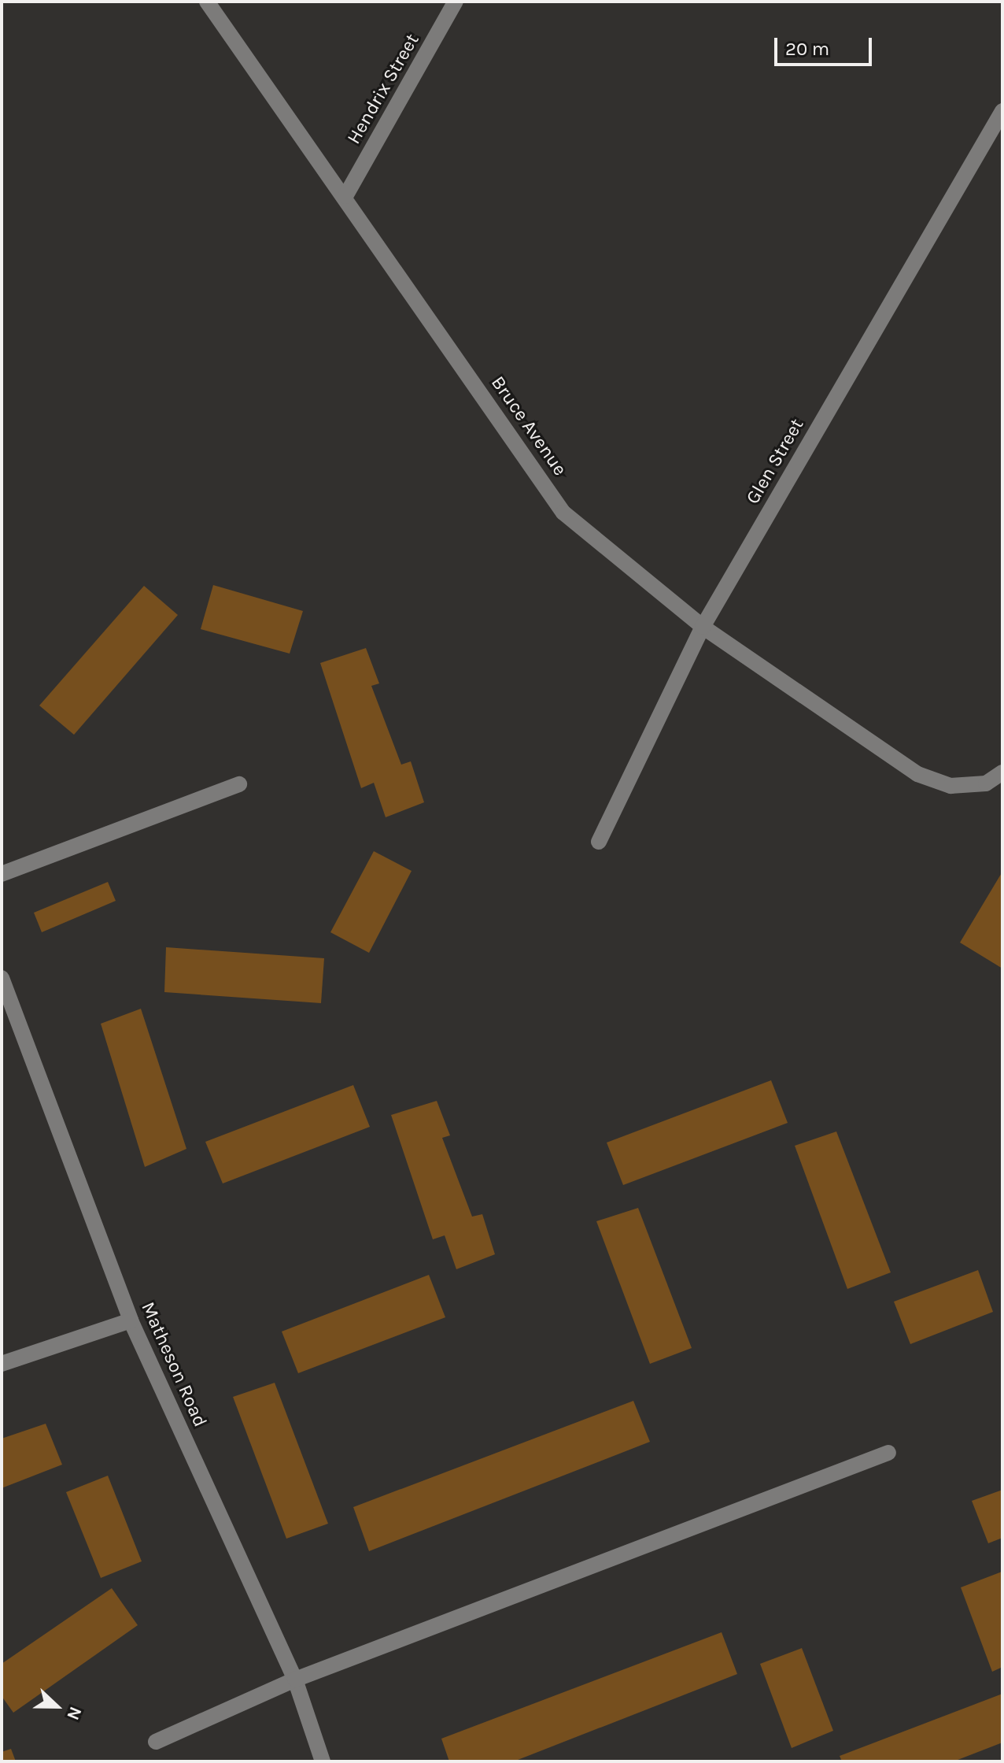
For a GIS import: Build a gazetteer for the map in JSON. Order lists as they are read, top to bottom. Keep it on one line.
{"streets":{"street":["Hendrix Street","Bruce Avenue","Glen Street","Matheson Road"]},"crossings":[["Hendrix Street","Bruce Avenue"],["Bruce Avenue","Glen Street"]],"scale_bar":"20 m","north":"right"}
